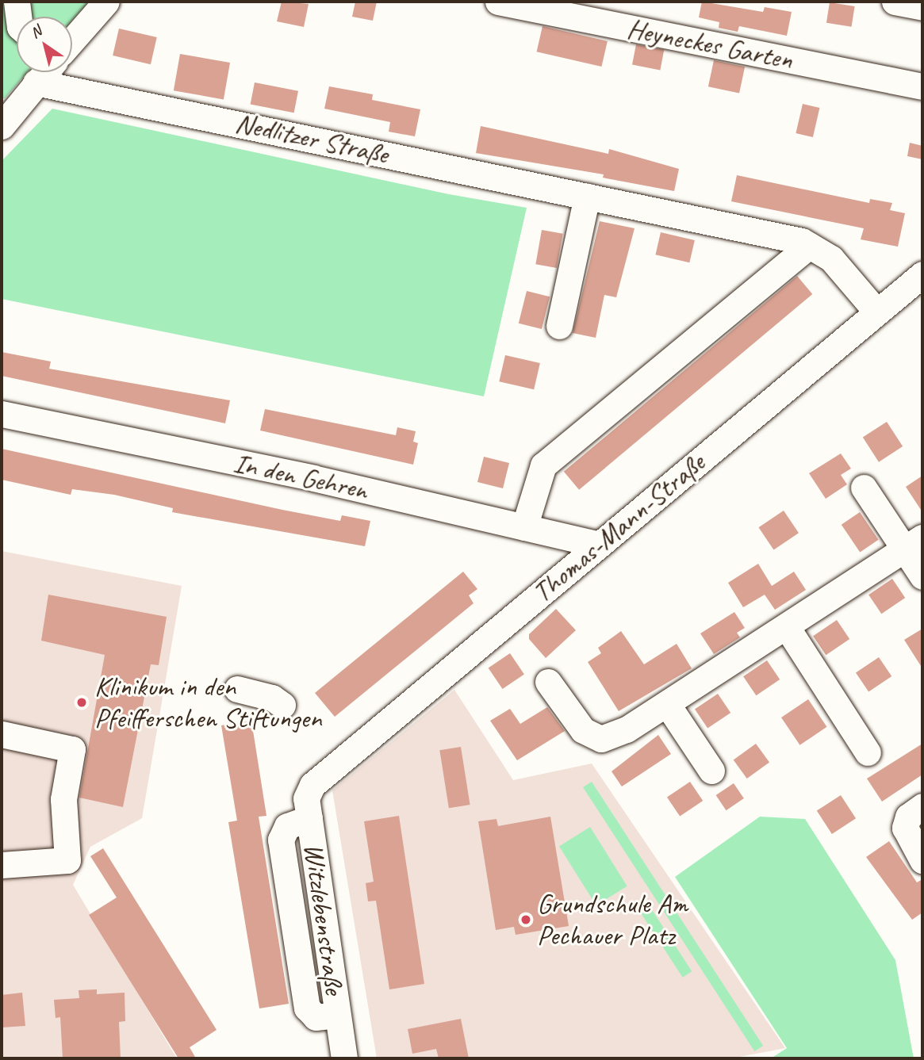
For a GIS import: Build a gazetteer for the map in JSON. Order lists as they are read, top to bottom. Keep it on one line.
{"streets":{"street":["Heyneckes Garten","Nedlitzer Straße","In den Gehren","Thomas-Mann-Straße","Witzlebenstraße"]},"crossings":[["Nedlitzer Straße","Thomas-Mann-Straße"],["In den Gehren","Thomas-Mann-Straße"],["Thomas-Mann-Straße","Witzlebenstraße"]],"places":["Klinikum in den Pfeifferschen Stiftungen","Grundschule Am Pechauer Platz"],"north":"top left"}
